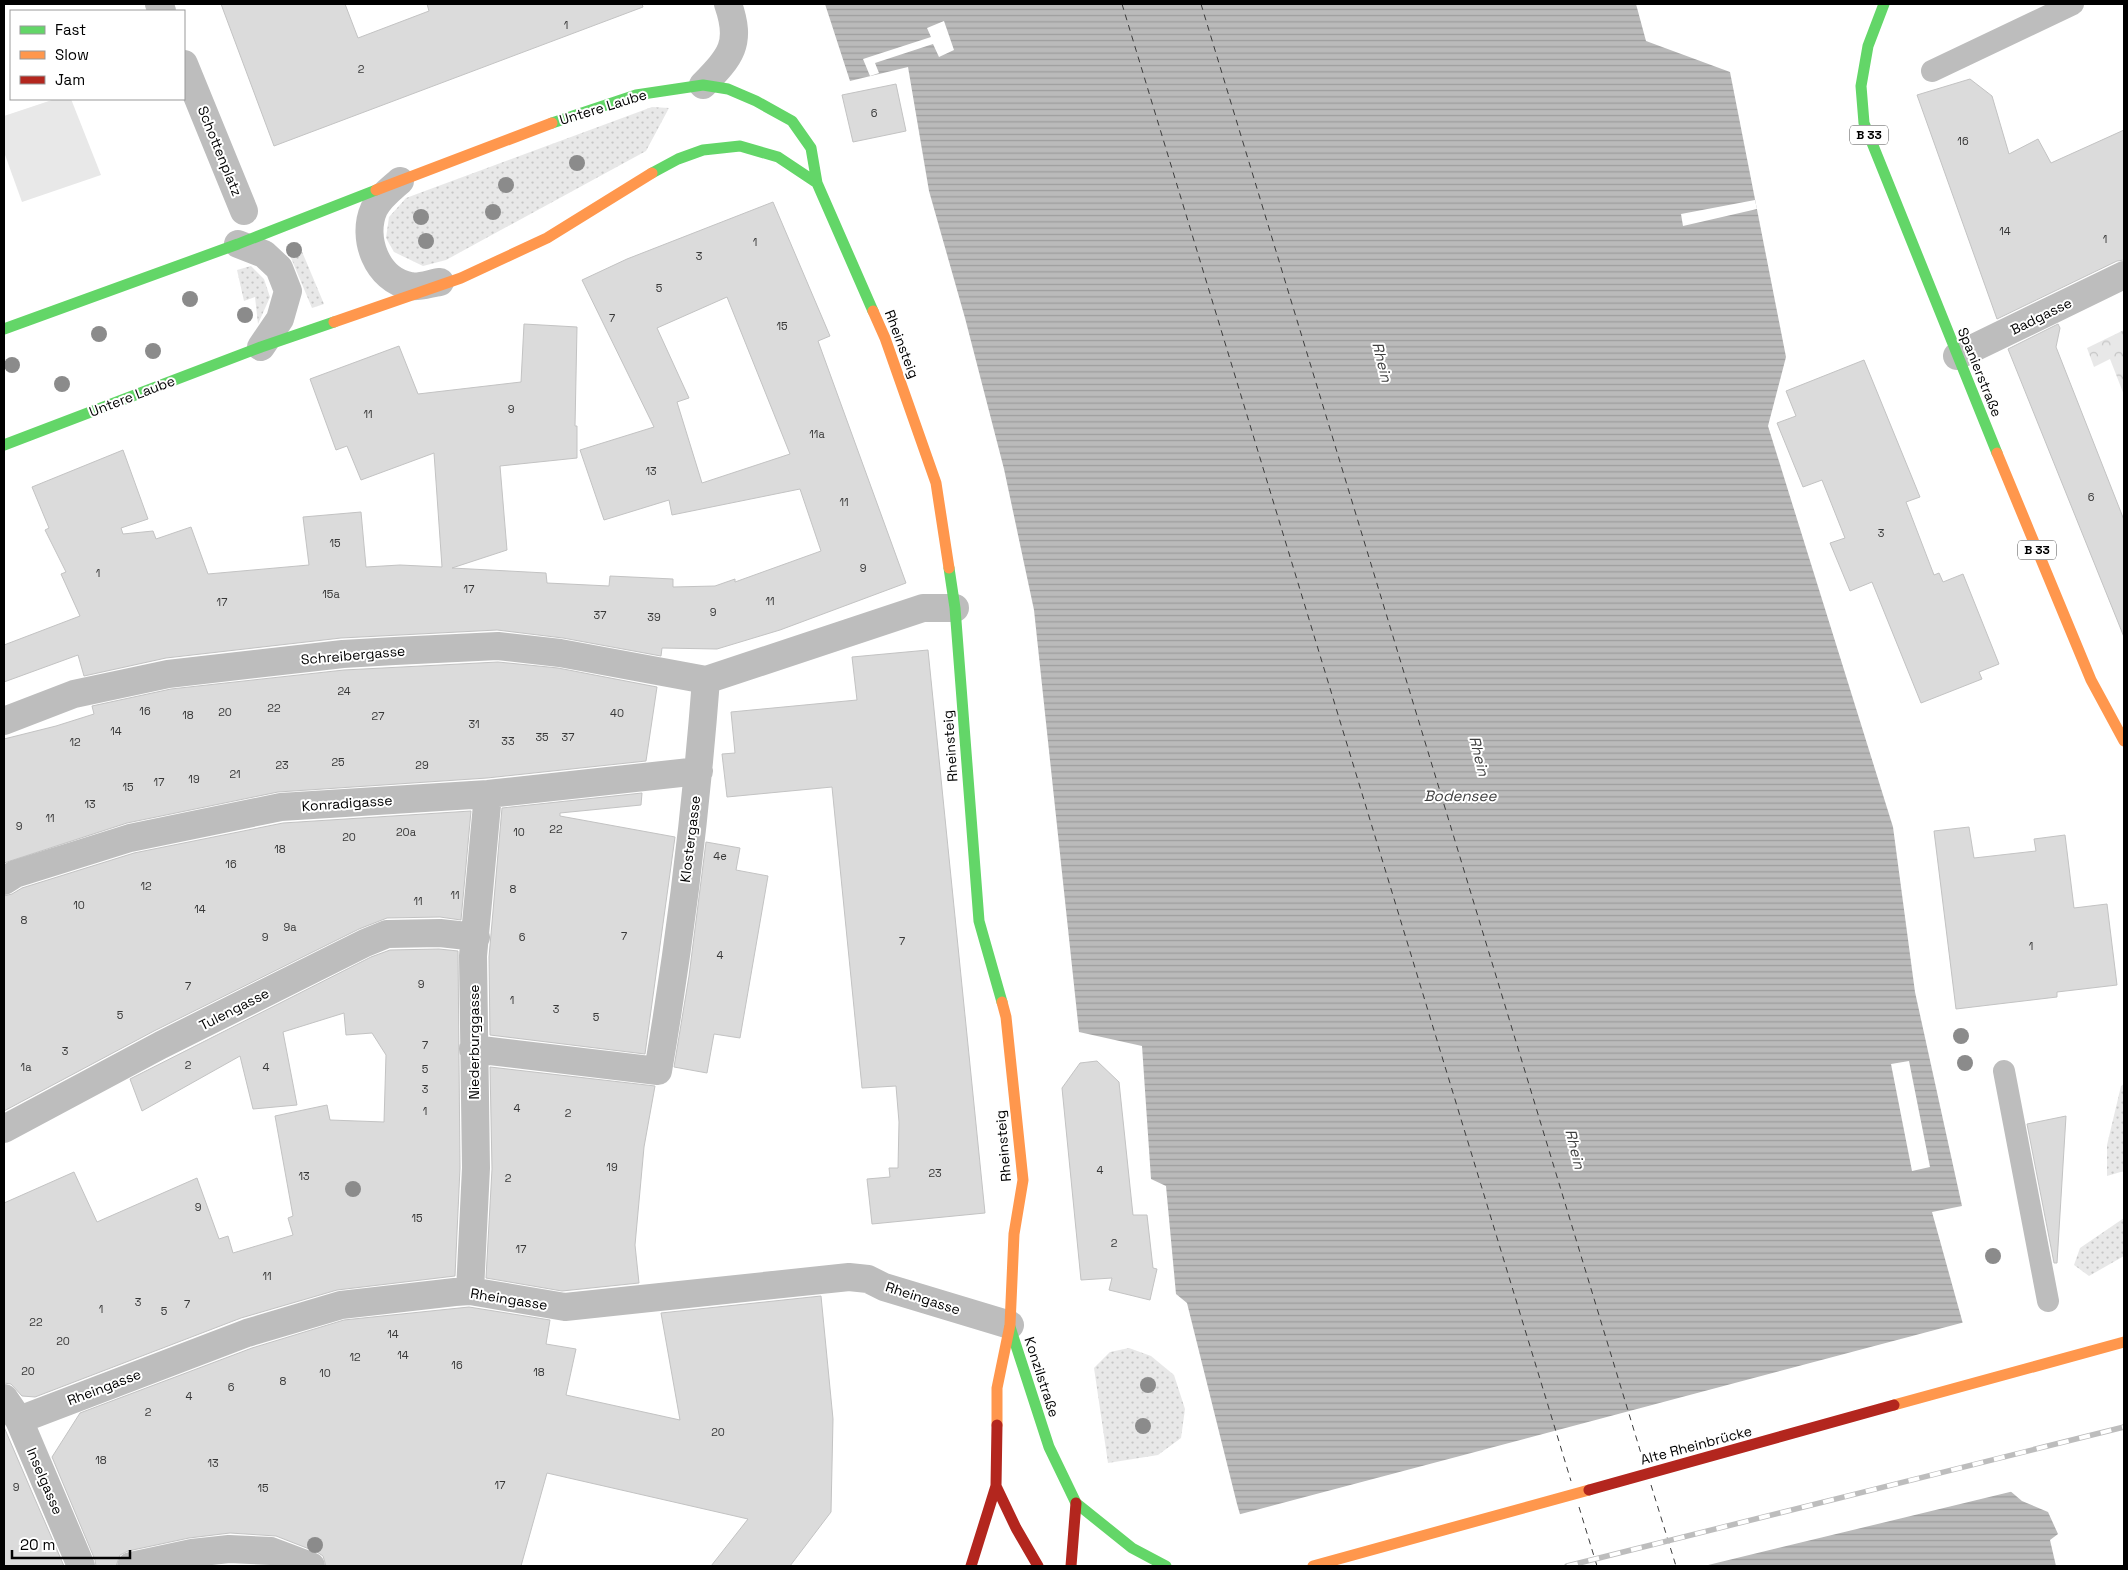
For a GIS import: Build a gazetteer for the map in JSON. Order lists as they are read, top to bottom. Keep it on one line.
{"streets":{"main road":["Untere Laube","B 33","Rheinsteig","Spanierstraße","Konzilstraße","Alte Rheinbrücke"],"street":["Schottenplatz","Badgasse","Schreibergasse","Konradigasse","Klostergasse","Tulengasse","Niederburggasse","Rheingasse","Inselgasse"]},"crossings":[["Untere Laube","Rheinsteig"],["Badgasse","Spanierstraße"],["Rheinsteig","Rheingasse"],["Rheinsteig","Konzilstraße"],["Schreibergasse","Klostergasse"],["Konradigasse","Klostergasse"],["Konradigasse","Niederburggasse"],["Klostergasse","Niederburggasse"],["Tulengasse","Niederburggasse"],["Niederburggasse","Rheingasse"],["Rheingasse","Konzilstraße"],["Rheingasse","Inselgasse"]],"water":["Rhein","Bodensee"],"house_numbers":["1","2","6","16","14","1","1","3","5","7","15","9","11","11a","13","6","11","3","15","9","1","17","15a","11","17","9","37","39","24","22","16","20","40","18","27","31","14","35","37","33","12","25","23","29","21","19","17","15","13","11","9","22","20a","10","20","18","4e","16","12","8","11","11","10","14","8","9a","7","9","6","7","1","4","9","7","1","3","5","5","7","3","2","1a","4","5","3","4","1","2","19","4","23","13","2","9","15","2","17","11","3","7","1","5","22","14","20","14","12","16","20","18","10","8","6","4","2","20","18","13","17","9","15"],"legend":["Fast","Slow","Jam"],"scale_bar":"20 m"}
